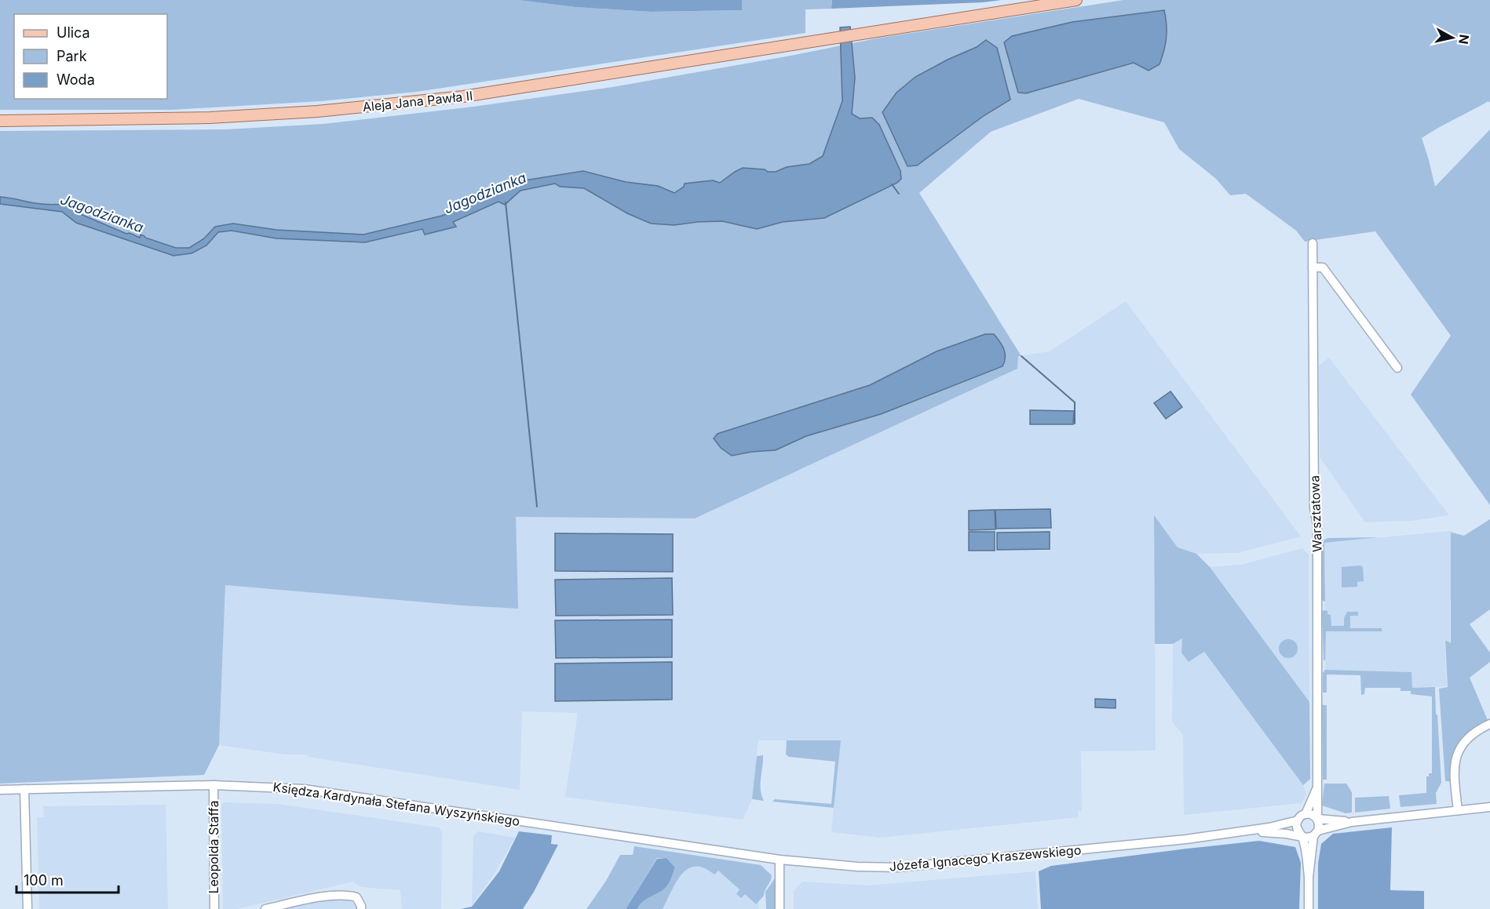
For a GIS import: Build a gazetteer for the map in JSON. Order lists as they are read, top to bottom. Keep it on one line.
{"streets":{"main road":["Aleja Jana Pawła II"],"street":["Warsztatowa","Księdza Kardynała Stefana Wyszyńskiego","Leopolda Staffa","Józefa Ignacego Kraszewskiego"]},"crossings":[["Warsztatowa","Józefa Ignacego Kraszewskiego"],["Księdza Kardynała Stefana Wyszyńskiego","Leopolda Staffa"],["Księdza Kardynała Stefana Wyszyńskiego","Józefa Ignacego Kraszewskiego"]],"water":["Jagodzianka"],"legend":["Ulica","Park","Woda"],"scale_bar":"100 m","north":"right"}
